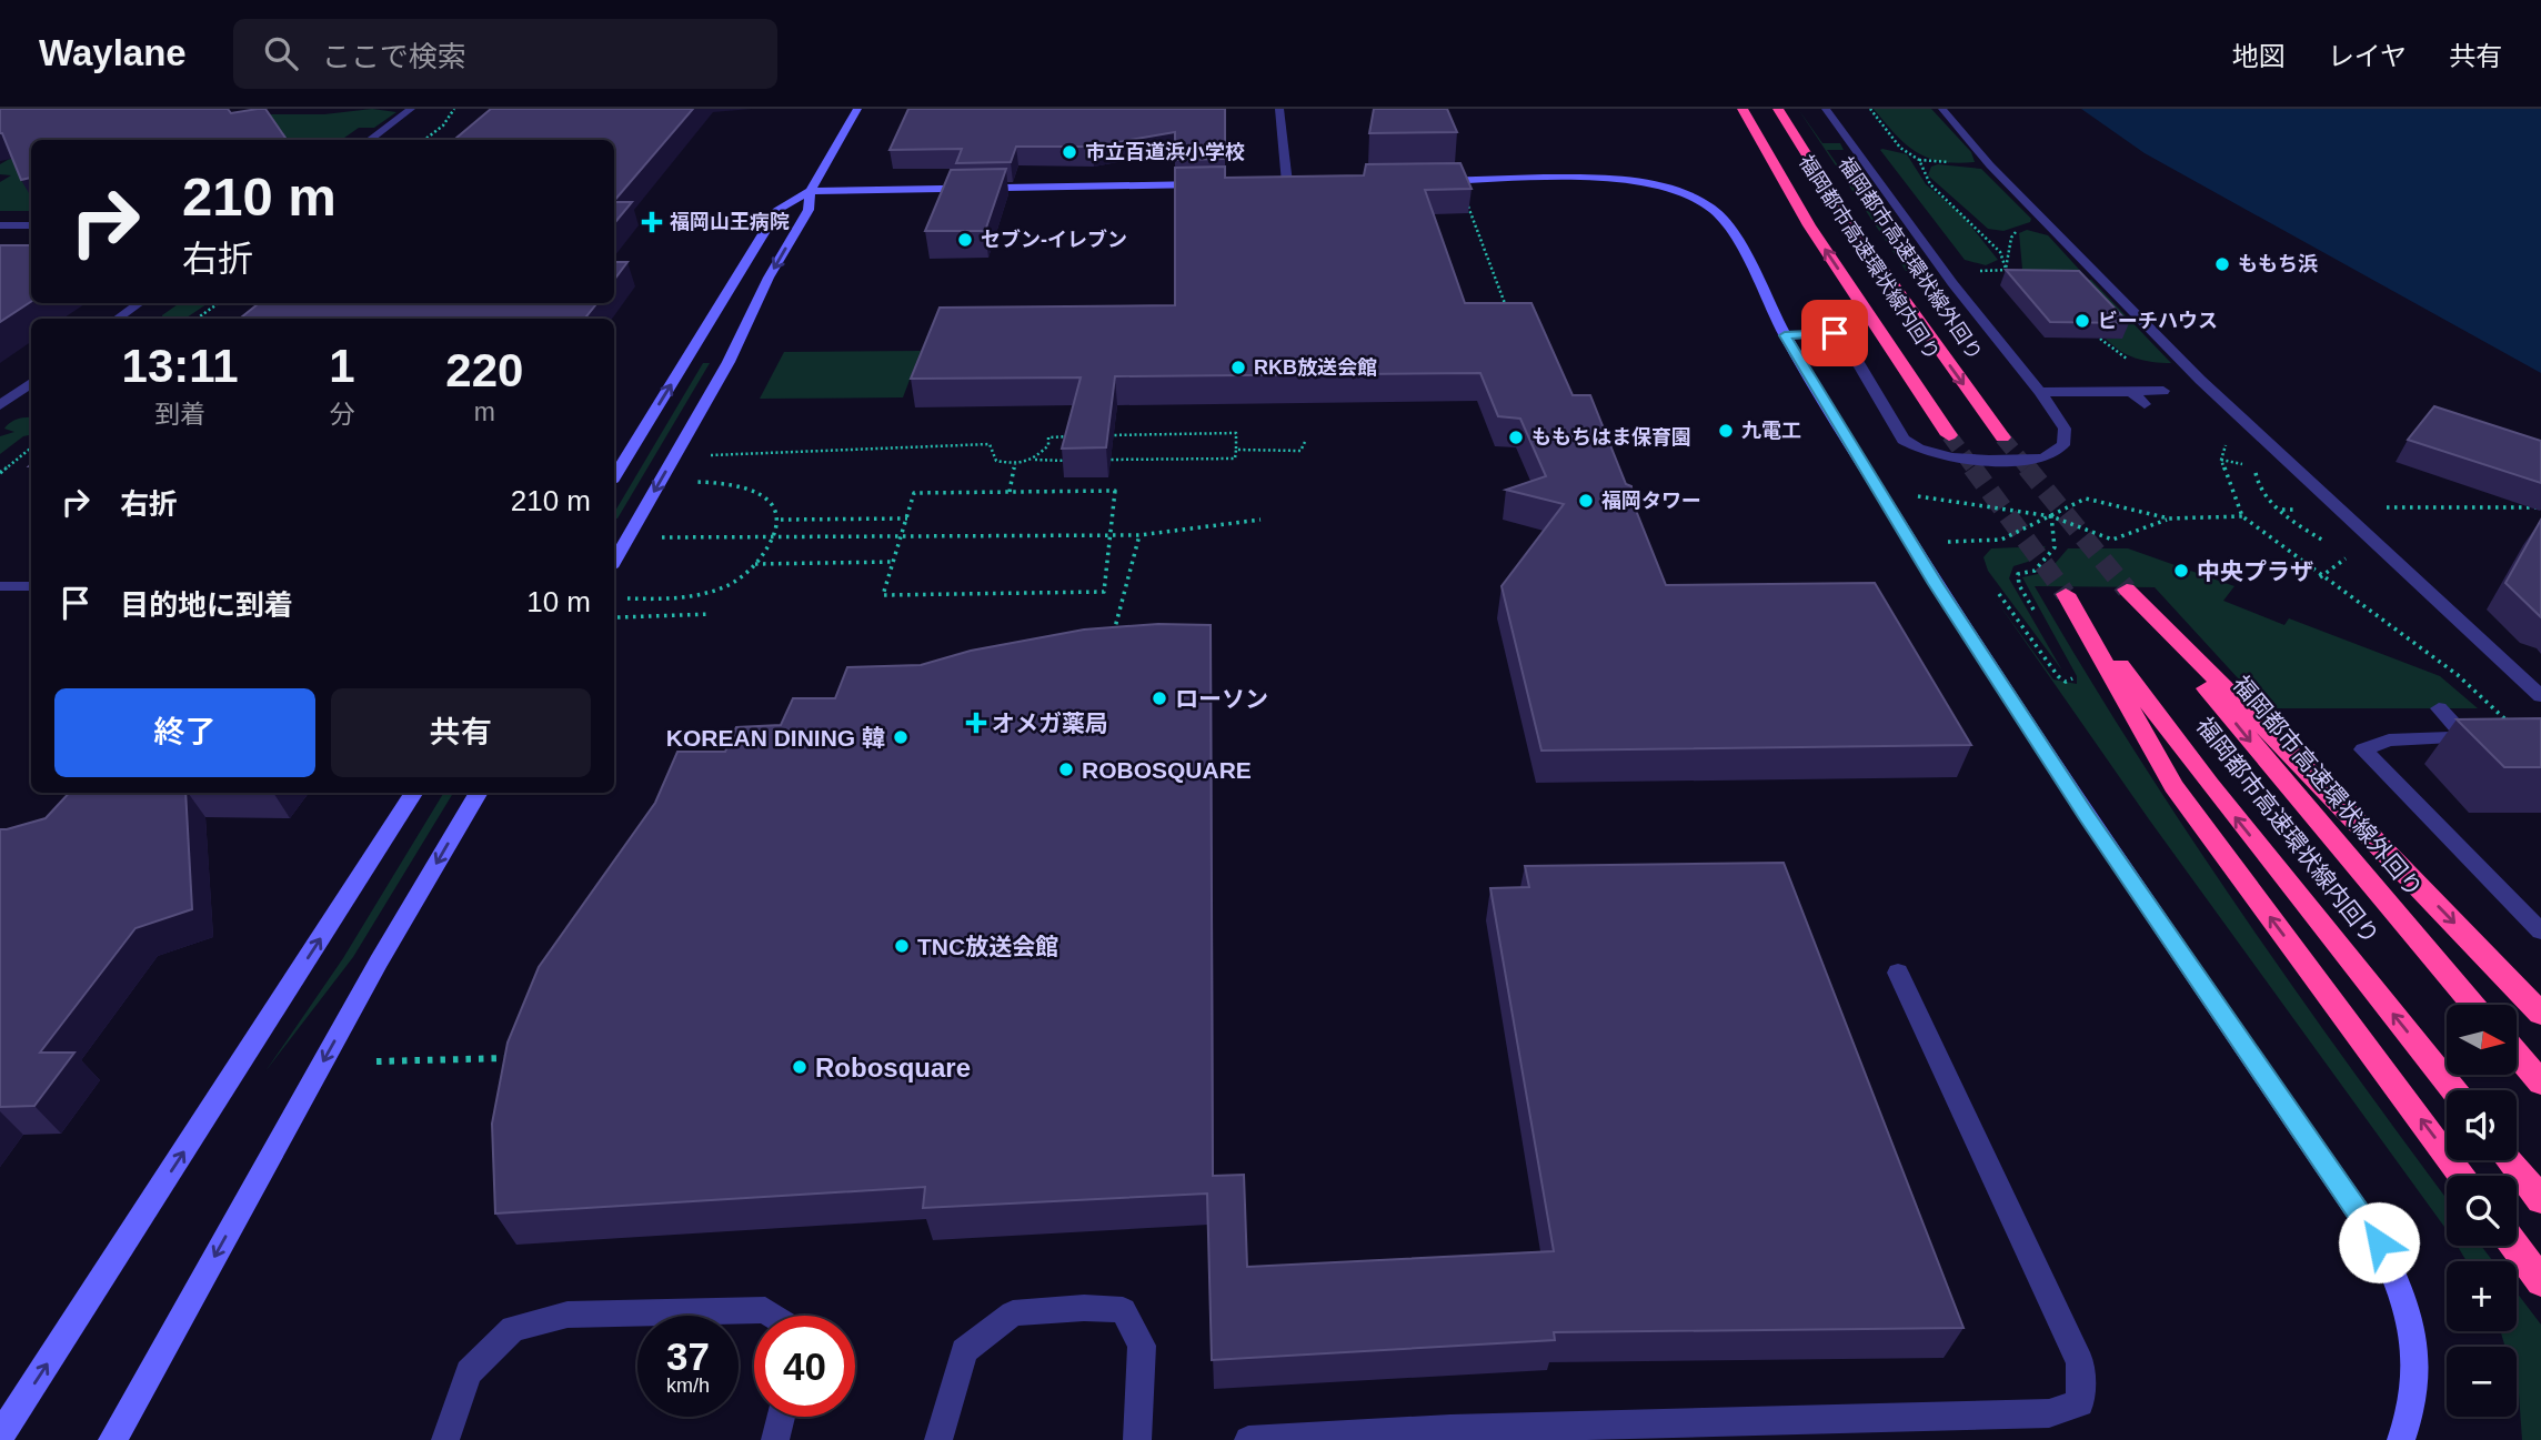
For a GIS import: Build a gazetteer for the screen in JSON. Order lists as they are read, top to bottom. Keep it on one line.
{"streets":{"highway":["福岡都市高速環状線内回り","福岡都市高速環状線外回り"]},"places":{"other":["市立百道浜小学校","セブン-イレブン","ももち浜","ビーチハウス","RKB放送会館","九電工","ももちはま保育園","福岡タワー","中央プラザ","ローソン","KOREAN DINING 韓","ROBOSQUARE","TNC放送会館","Robosquare"],"health":["福岡山王病院","オメガ薬局"]},"north":"right","page":{"header":"Waylane","search":"ここで検索","nav":["地図","レイヤ","共有"],"turn":["210 m","右折"],"eta":["13:11","到着","1","分","220","m"],"list":[{"name":"右折","value":"210 m"},{"name":"目的地に到着","value":"10 m"}],"buttons":["終了","共有"],"map_buttons":["+","−"],"speed":"37 km/h","limit":"40"}}
